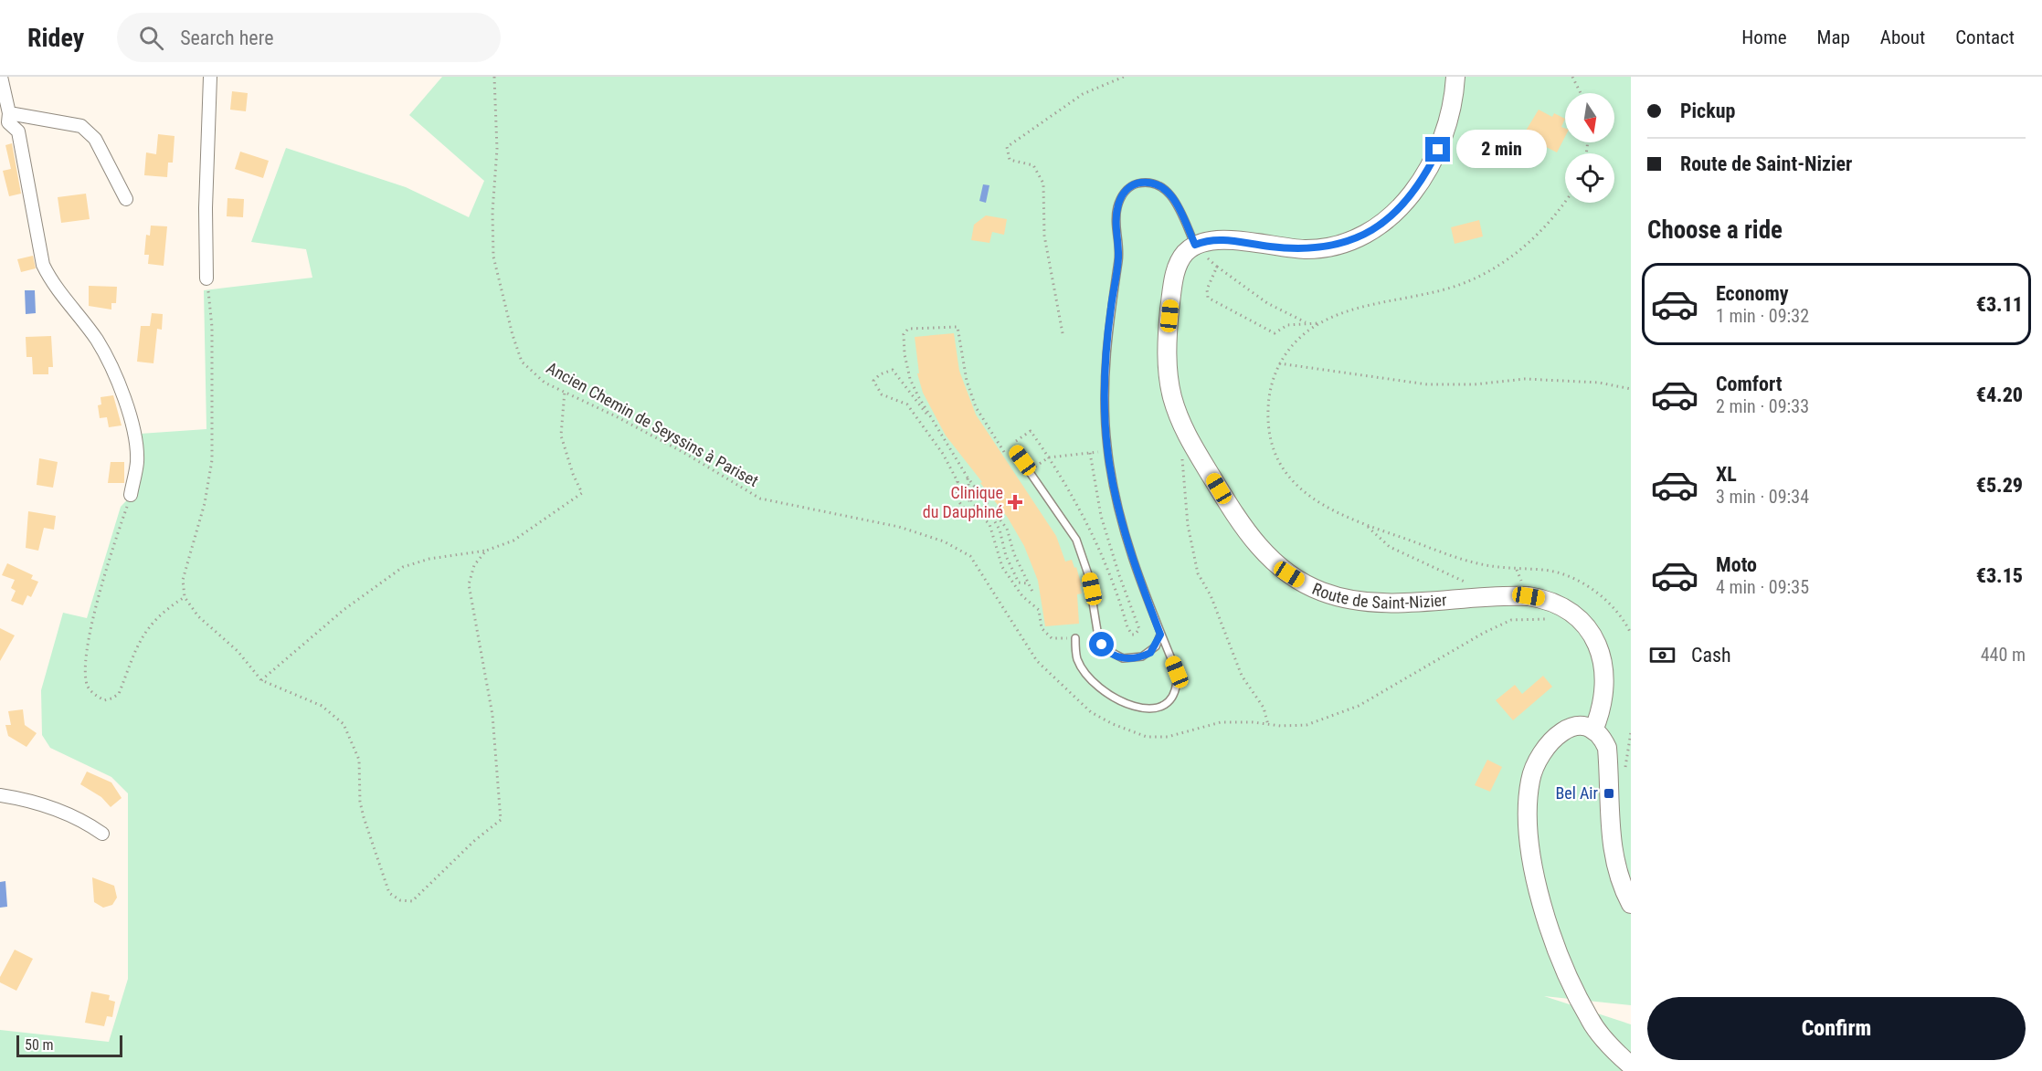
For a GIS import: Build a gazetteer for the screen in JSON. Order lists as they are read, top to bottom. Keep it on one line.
{"streets":{"main road":["Route de Saint-Nizier"],"path":["Ancien Chemin de Seyssins à Pariset"]},"places":{"health":["Clinique du Dauphiné"],"transit":["Bel Air"]},"scale_bar":"50 m","north":"bottom","page":{"header":"Ridey","search":"Search here","nav":["Home","Map","About","Contact"],"banner":["Pickup","Route de Saint-Nizier"],"bubble":"2 min","heading":"Choose a ride","list":[{"name":"Economy","note":"1 min · 09:32","value":"€3.11"},{"name":"Comfort","note":"2 min · 09:33","value":"€4.20"},{"name":"XL","note":"3 min · 09:34","value":"€5.29"},{"name":"Moto","note":"4 min · 09:35","value":"€3.15"}],"pay":["Cash","440 m"],"buttons":"Confirm","scale":"50 m"}}
